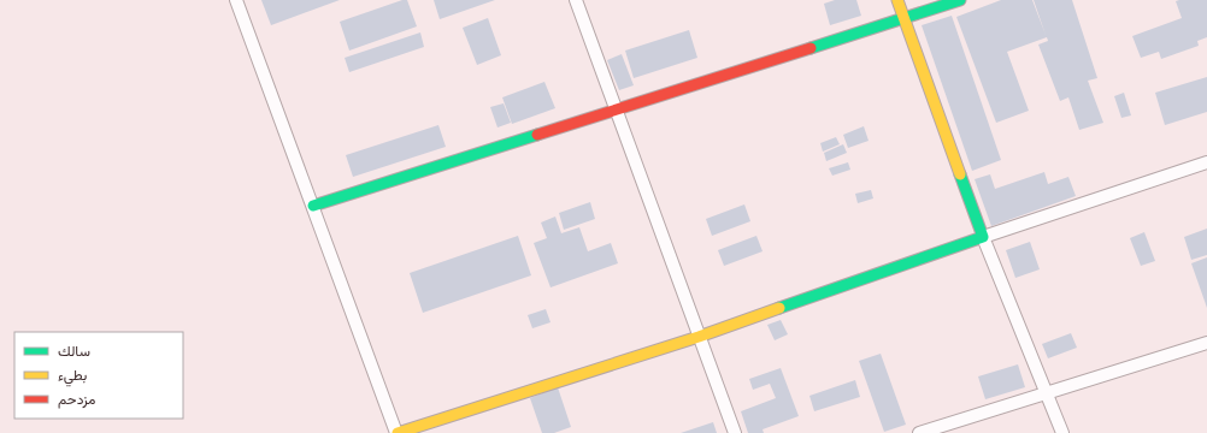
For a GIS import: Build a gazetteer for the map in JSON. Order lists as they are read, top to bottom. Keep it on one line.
{"legend":["سالك","بطيء","مزدحم"]}
